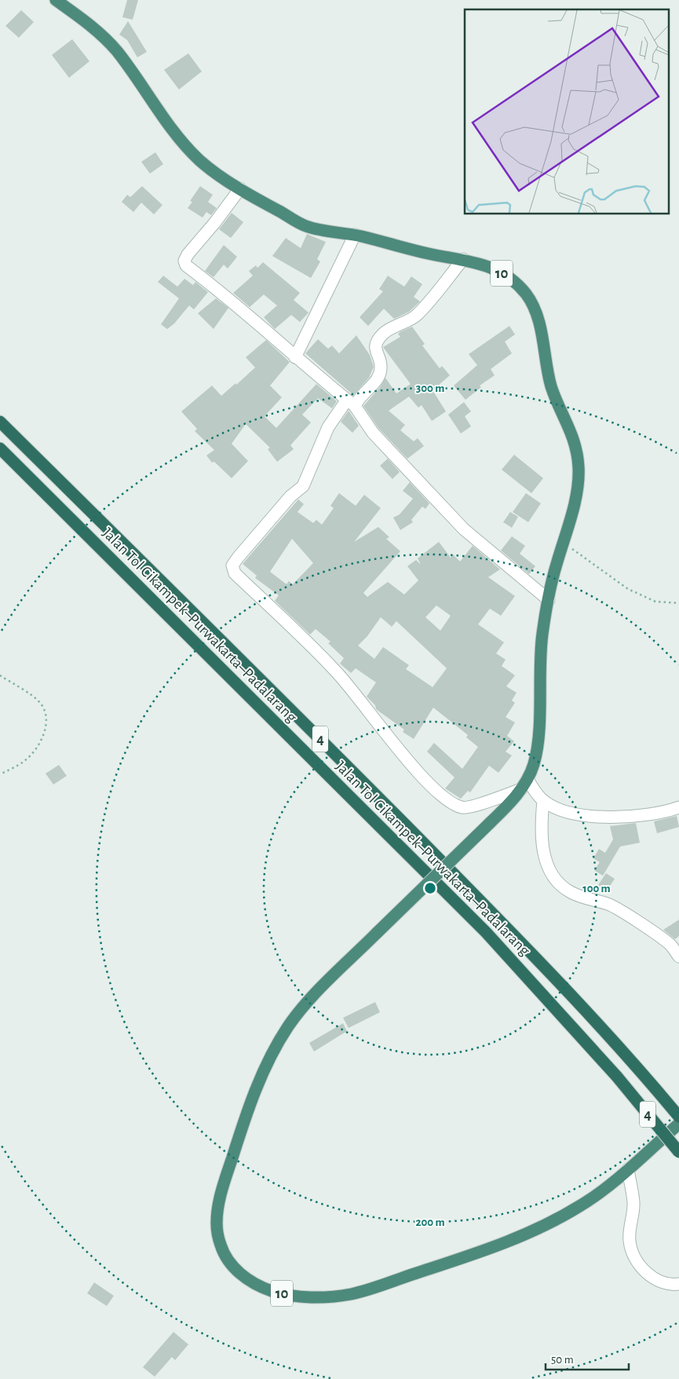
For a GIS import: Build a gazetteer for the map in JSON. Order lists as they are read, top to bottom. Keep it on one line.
{"streets":{"highway":["10","Jalan Tol Cikampek–Purwakarta–Padalarang","4"]},"scale_bar":"50 m","rings":["300 m","100 m","200 m"]}
